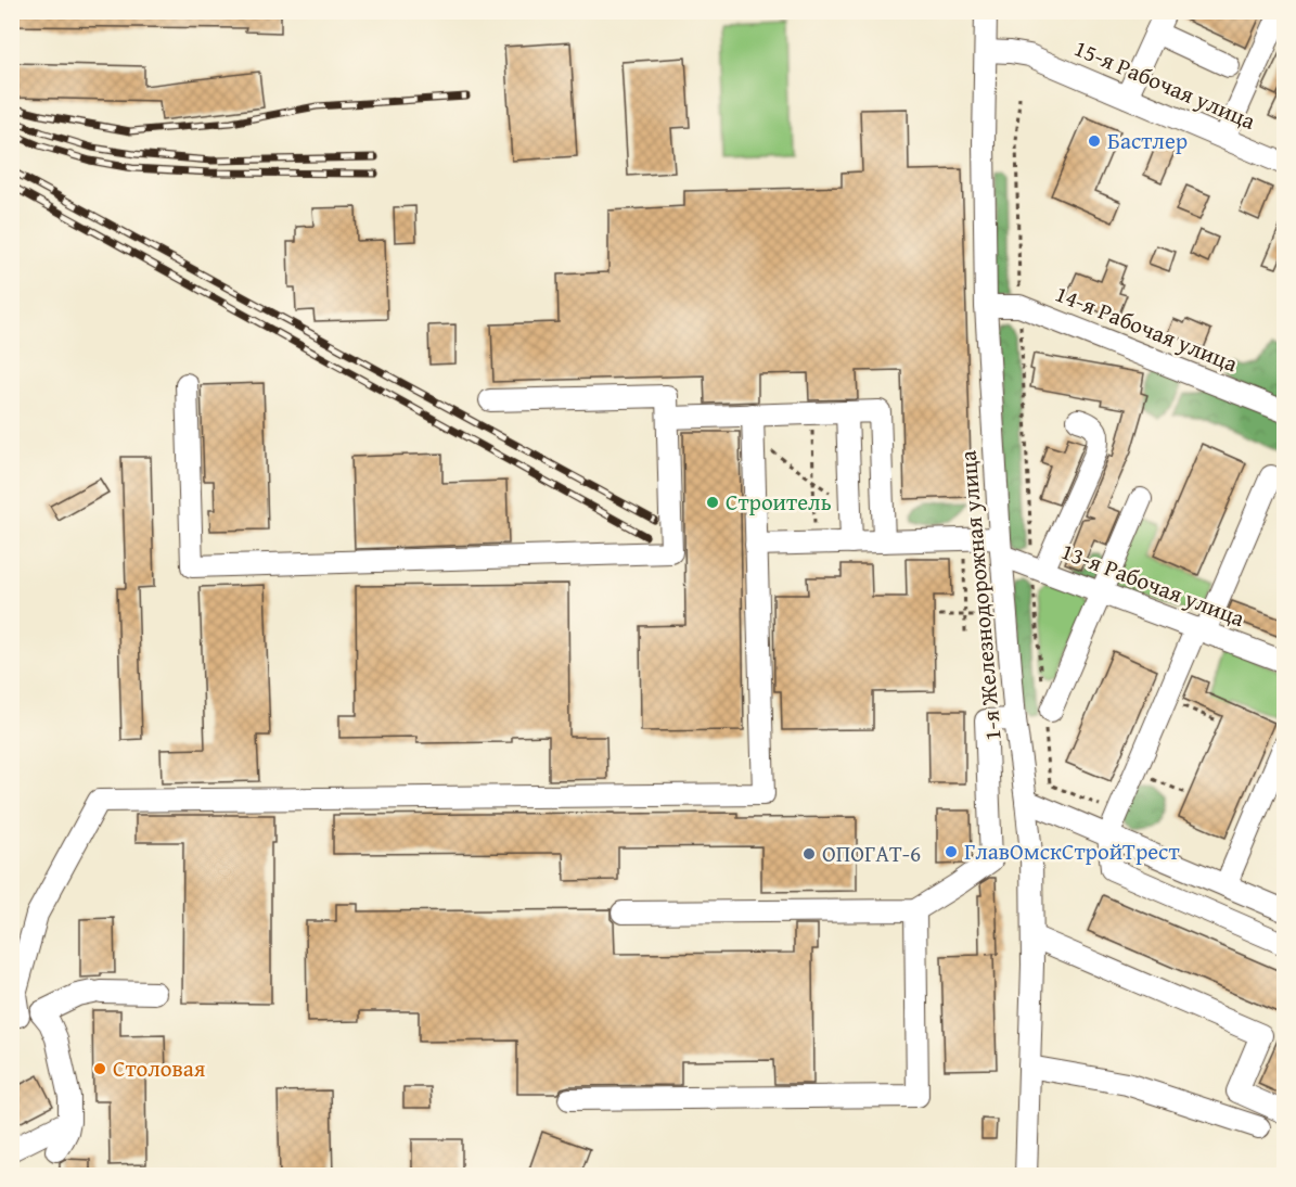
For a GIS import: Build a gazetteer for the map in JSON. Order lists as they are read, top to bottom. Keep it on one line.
{"streets":{"street":["15-я Рабочая улица","14-я Рабочая улица","13-я Рабочая улица","1-я Железнодорожная улица"]},"crossings":[["15-я Рабочая улица","1-я Железнодорожная улица"],["14-я Рабочая улица","1-я Железнодорожная улица"],["13-я Рабочая улица","1-я Железнодорожная улица"]],"places":["Бастлер","Строитель","ГлавОмскСтройТрест","ОПОГАТ-6","Столовая"]}
